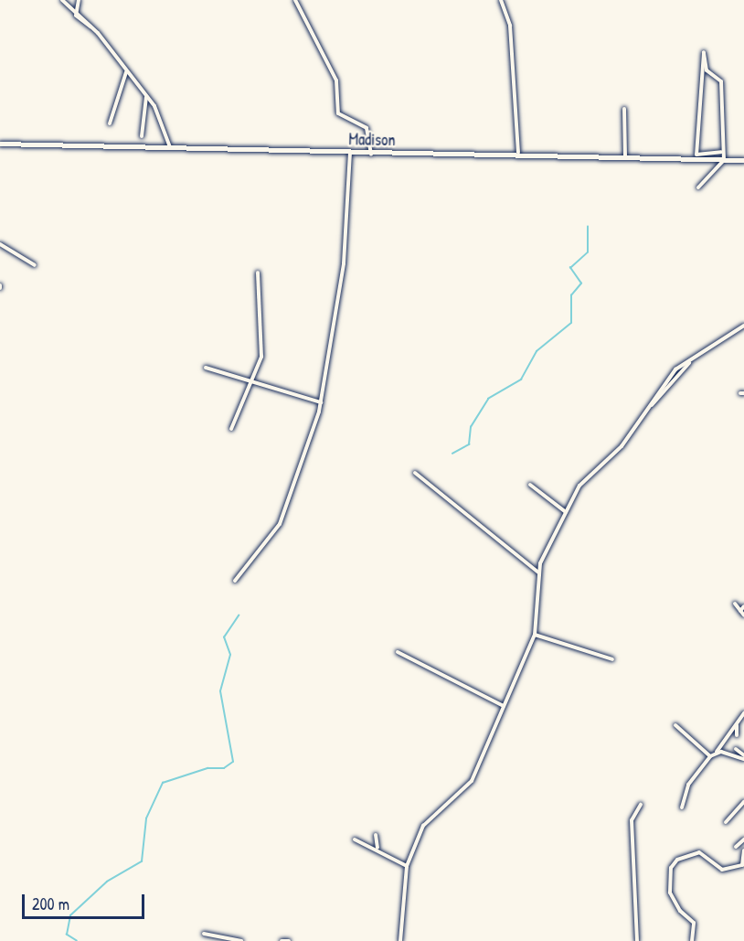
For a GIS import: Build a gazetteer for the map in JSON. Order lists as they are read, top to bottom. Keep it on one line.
{"streets":{"street":["Madison"]},"scale_bar":"200 m"}
